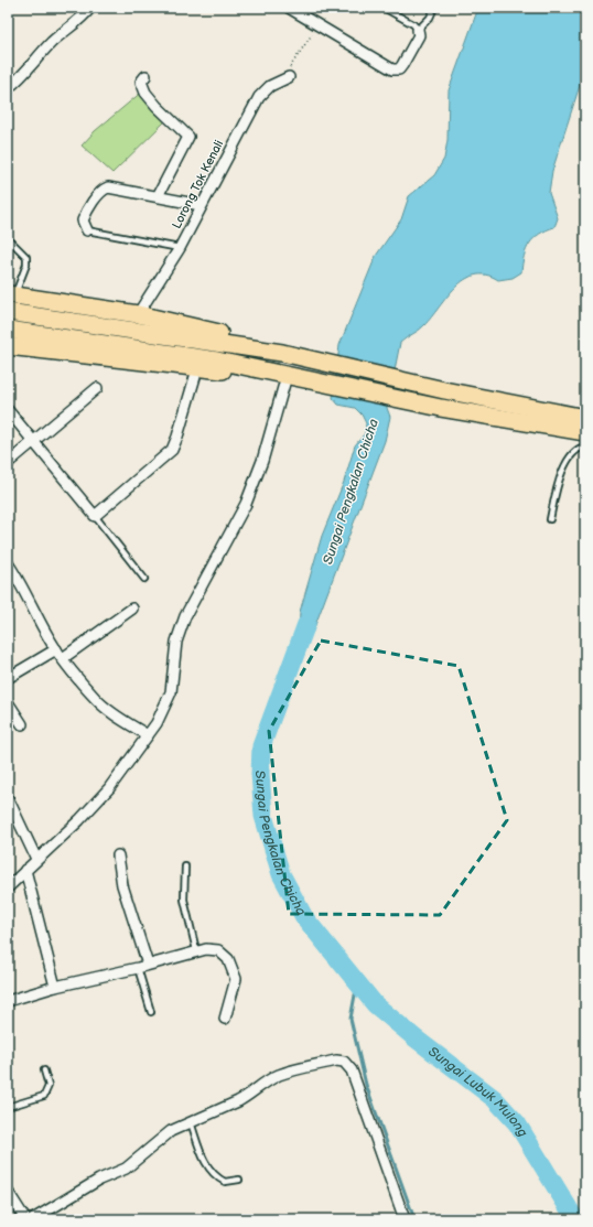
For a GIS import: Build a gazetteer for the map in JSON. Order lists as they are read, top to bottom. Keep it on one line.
{"streets":{"street":["Lorong Tok Kenali"]},"water":["Sungai Pengkalan Chicha","Sungai Lubuk Mulong"]}
